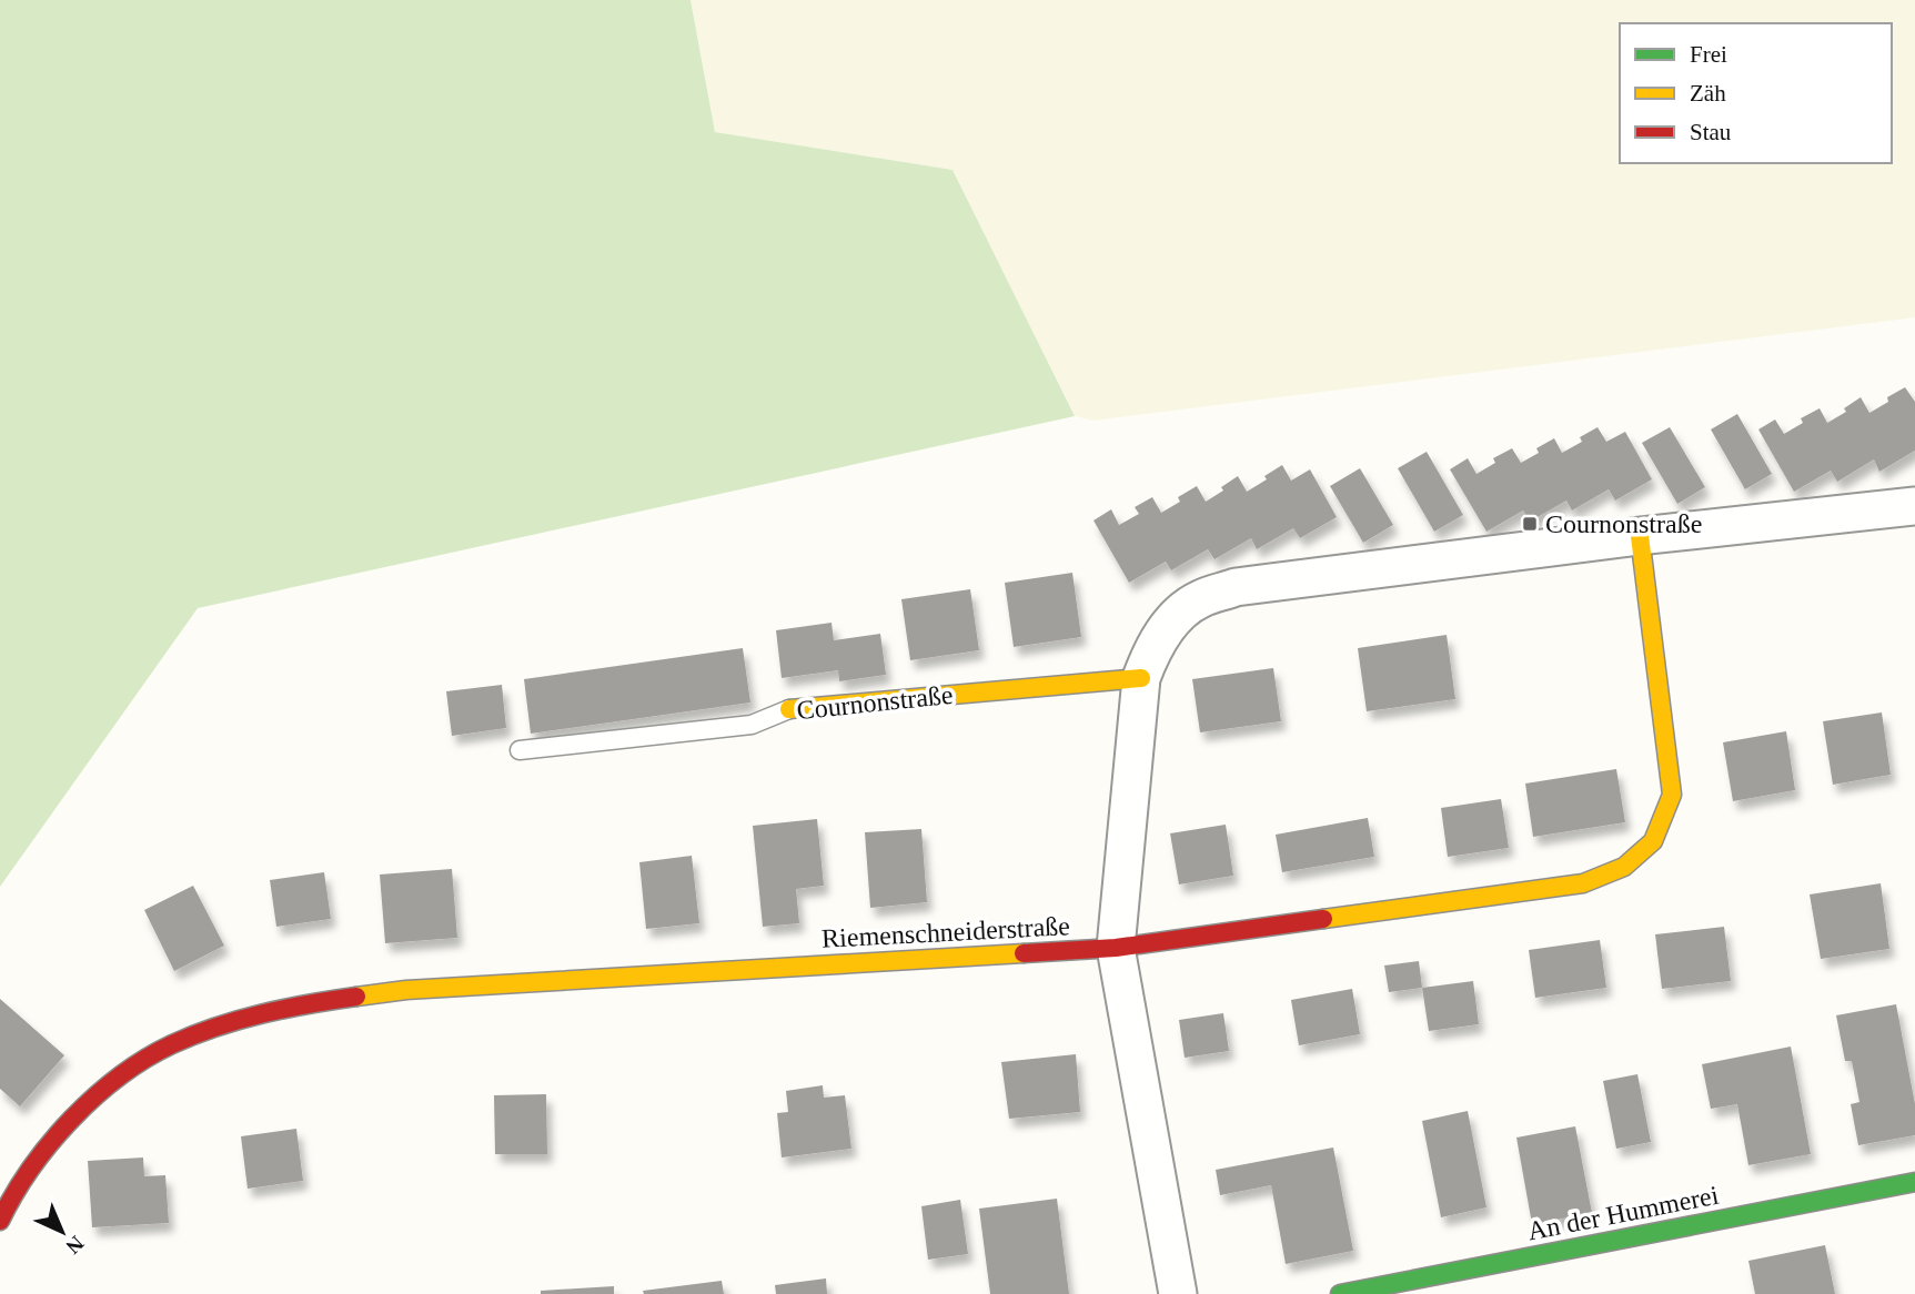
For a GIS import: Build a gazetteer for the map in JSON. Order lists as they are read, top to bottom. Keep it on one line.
{"streets":{"street":["Cournonstraße","Riemenschneiderstraße","An der Hummerei"]},"places":{"transit":["Cournonstraße"]},"legend":["Frei","Zäh","Stau"],"north":"bottom right"}
